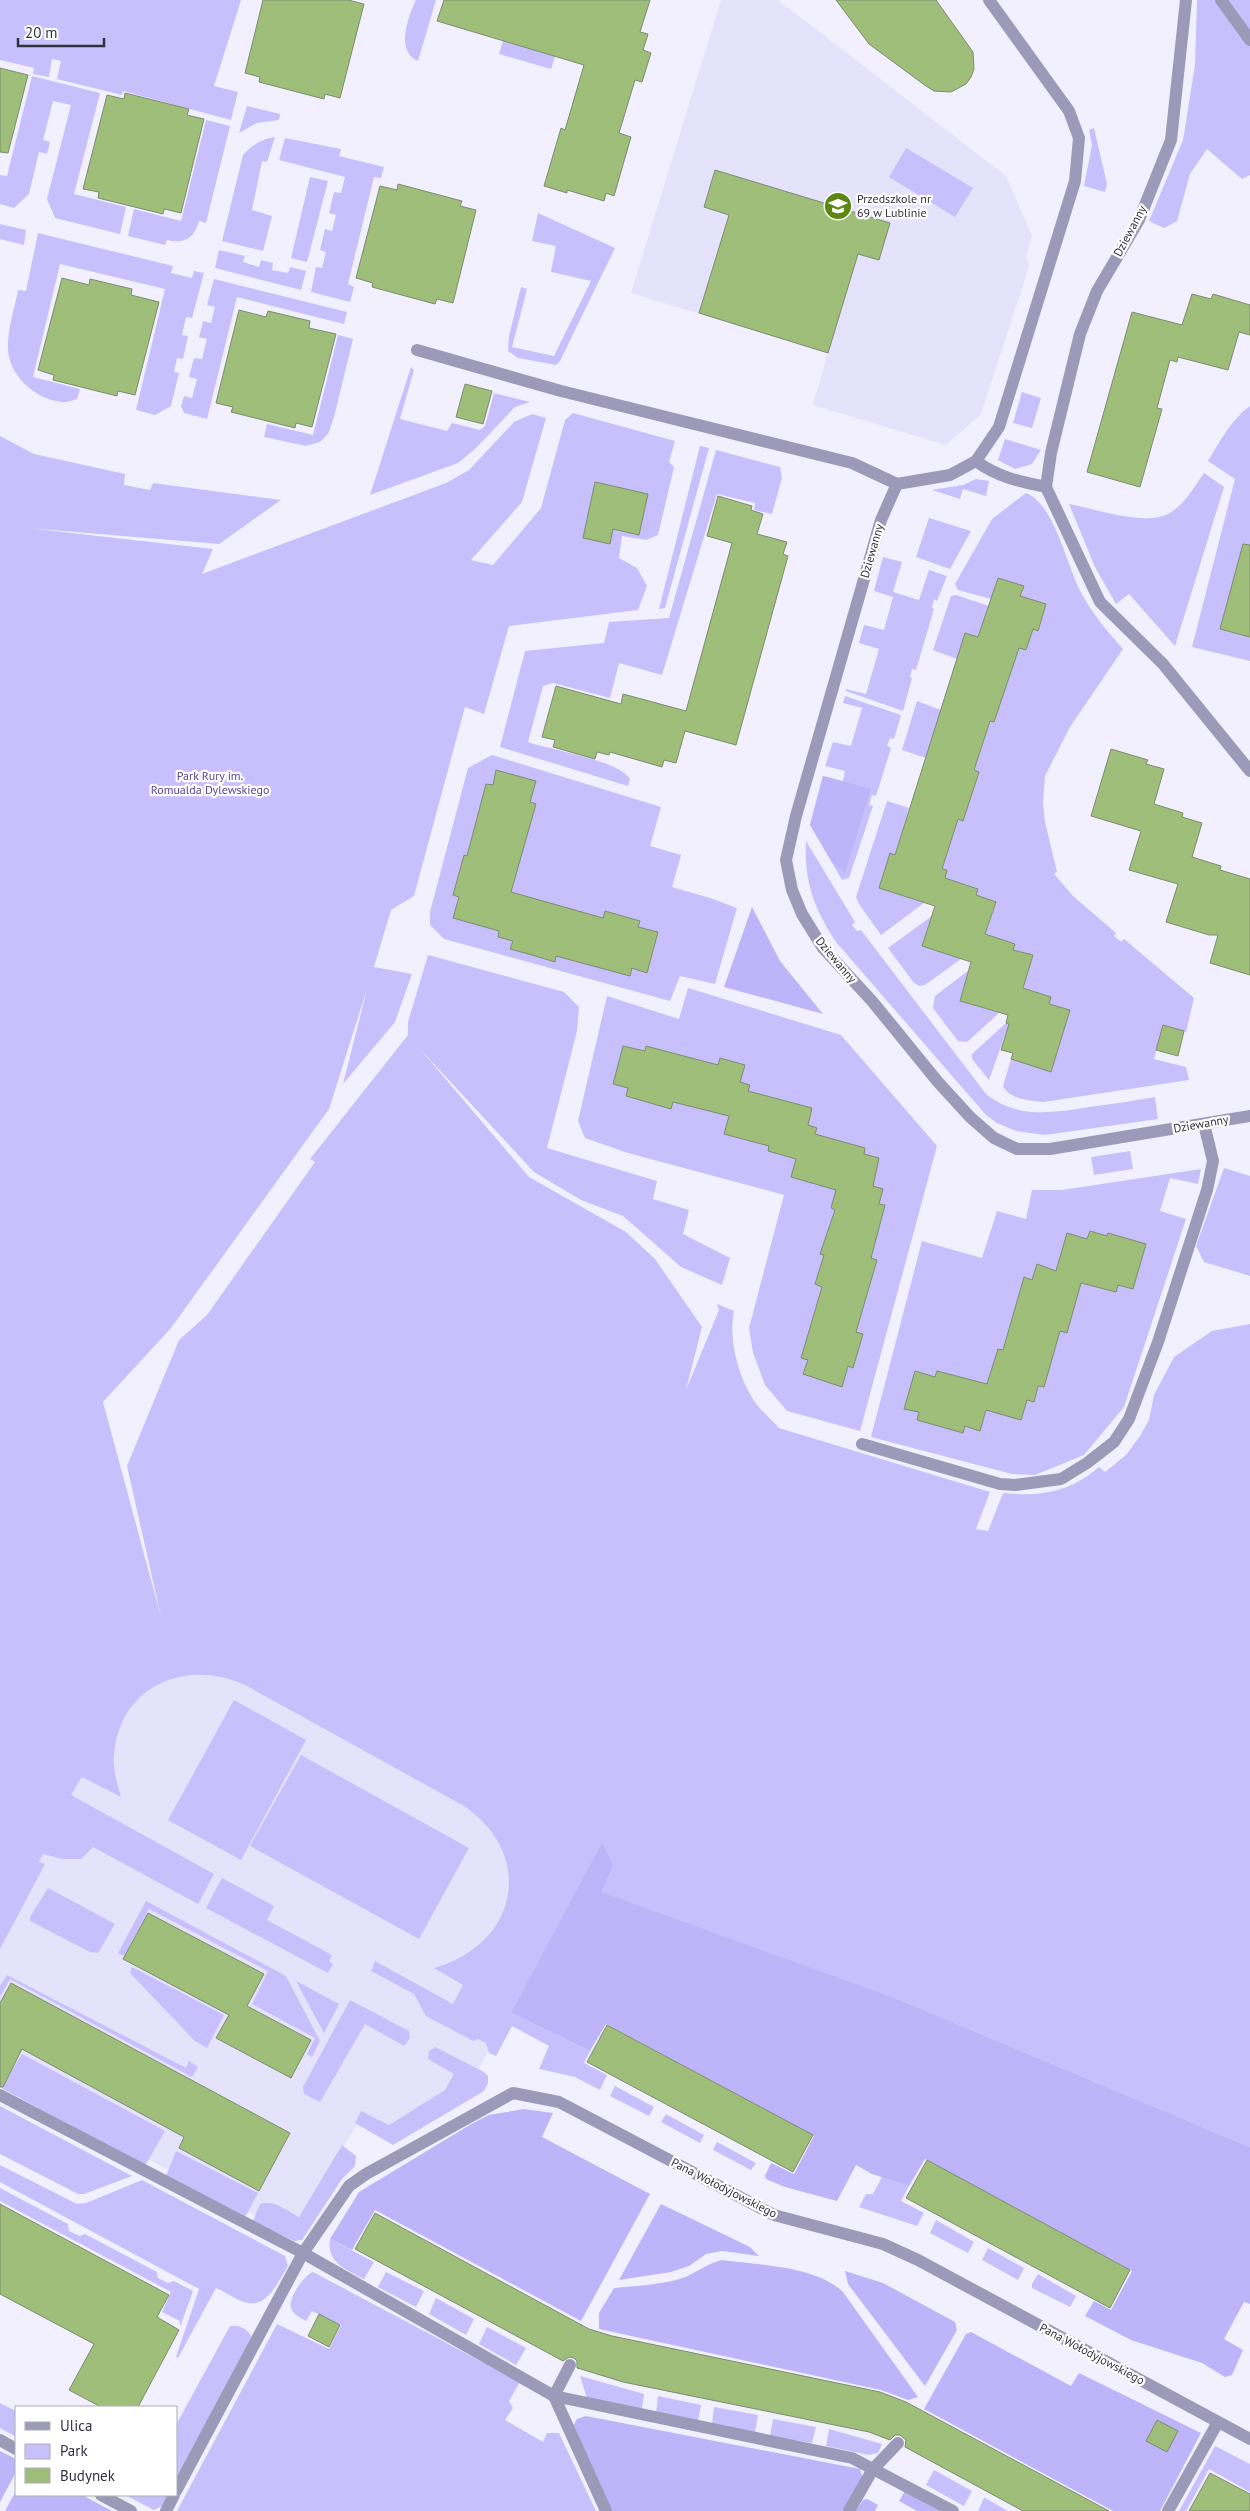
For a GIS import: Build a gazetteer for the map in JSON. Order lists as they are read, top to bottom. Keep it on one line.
{"streets":{"street":["Dziewanny","Pana Wołodyjowskiego"]},"parks":["Park Rury im. Romualda Dylewskiego"],"places":{"school or university":["Przedszkole nr 69 w Lublinie"]},"legend":["Ulica","Park","Budynek"],"scale_bar":"20 m"}
